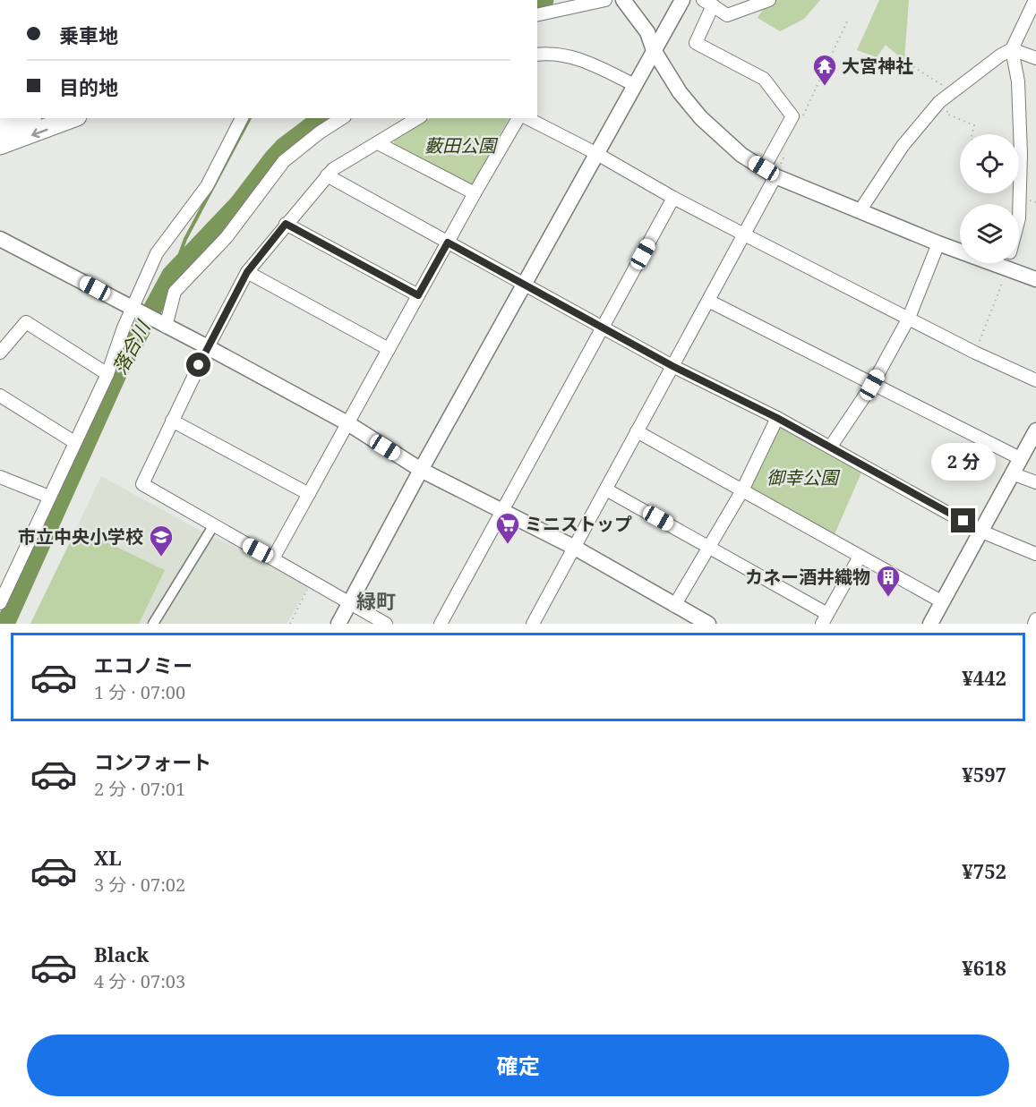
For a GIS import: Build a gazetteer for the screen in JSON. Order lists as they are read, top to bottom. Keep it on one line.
{"districts":["緑町"],"water":["落合川"],"parks":["藪田公園","御幸公園"],"places":{"temple":["大宮神社"],"supermarket":["ミニストップ"],"school or university":["市立中央小学校"],"building":["カネー酒井織物"]},"page":{"banner":["乗車地","目的地"],"bubble":"2 分","list":[{"name":"エコノミー","note":"1 分 · 07:00","value":"¥442"},{"name":"コンフォート","note":"2 分 · 07:01","value":"¥597"},{"name":"XL","note":"3 分 · 07:02","value":"¥752"},{"name":"Black","note":"4 分 · 07:03","value":"¥618"}],"buttons":"確定"}}
